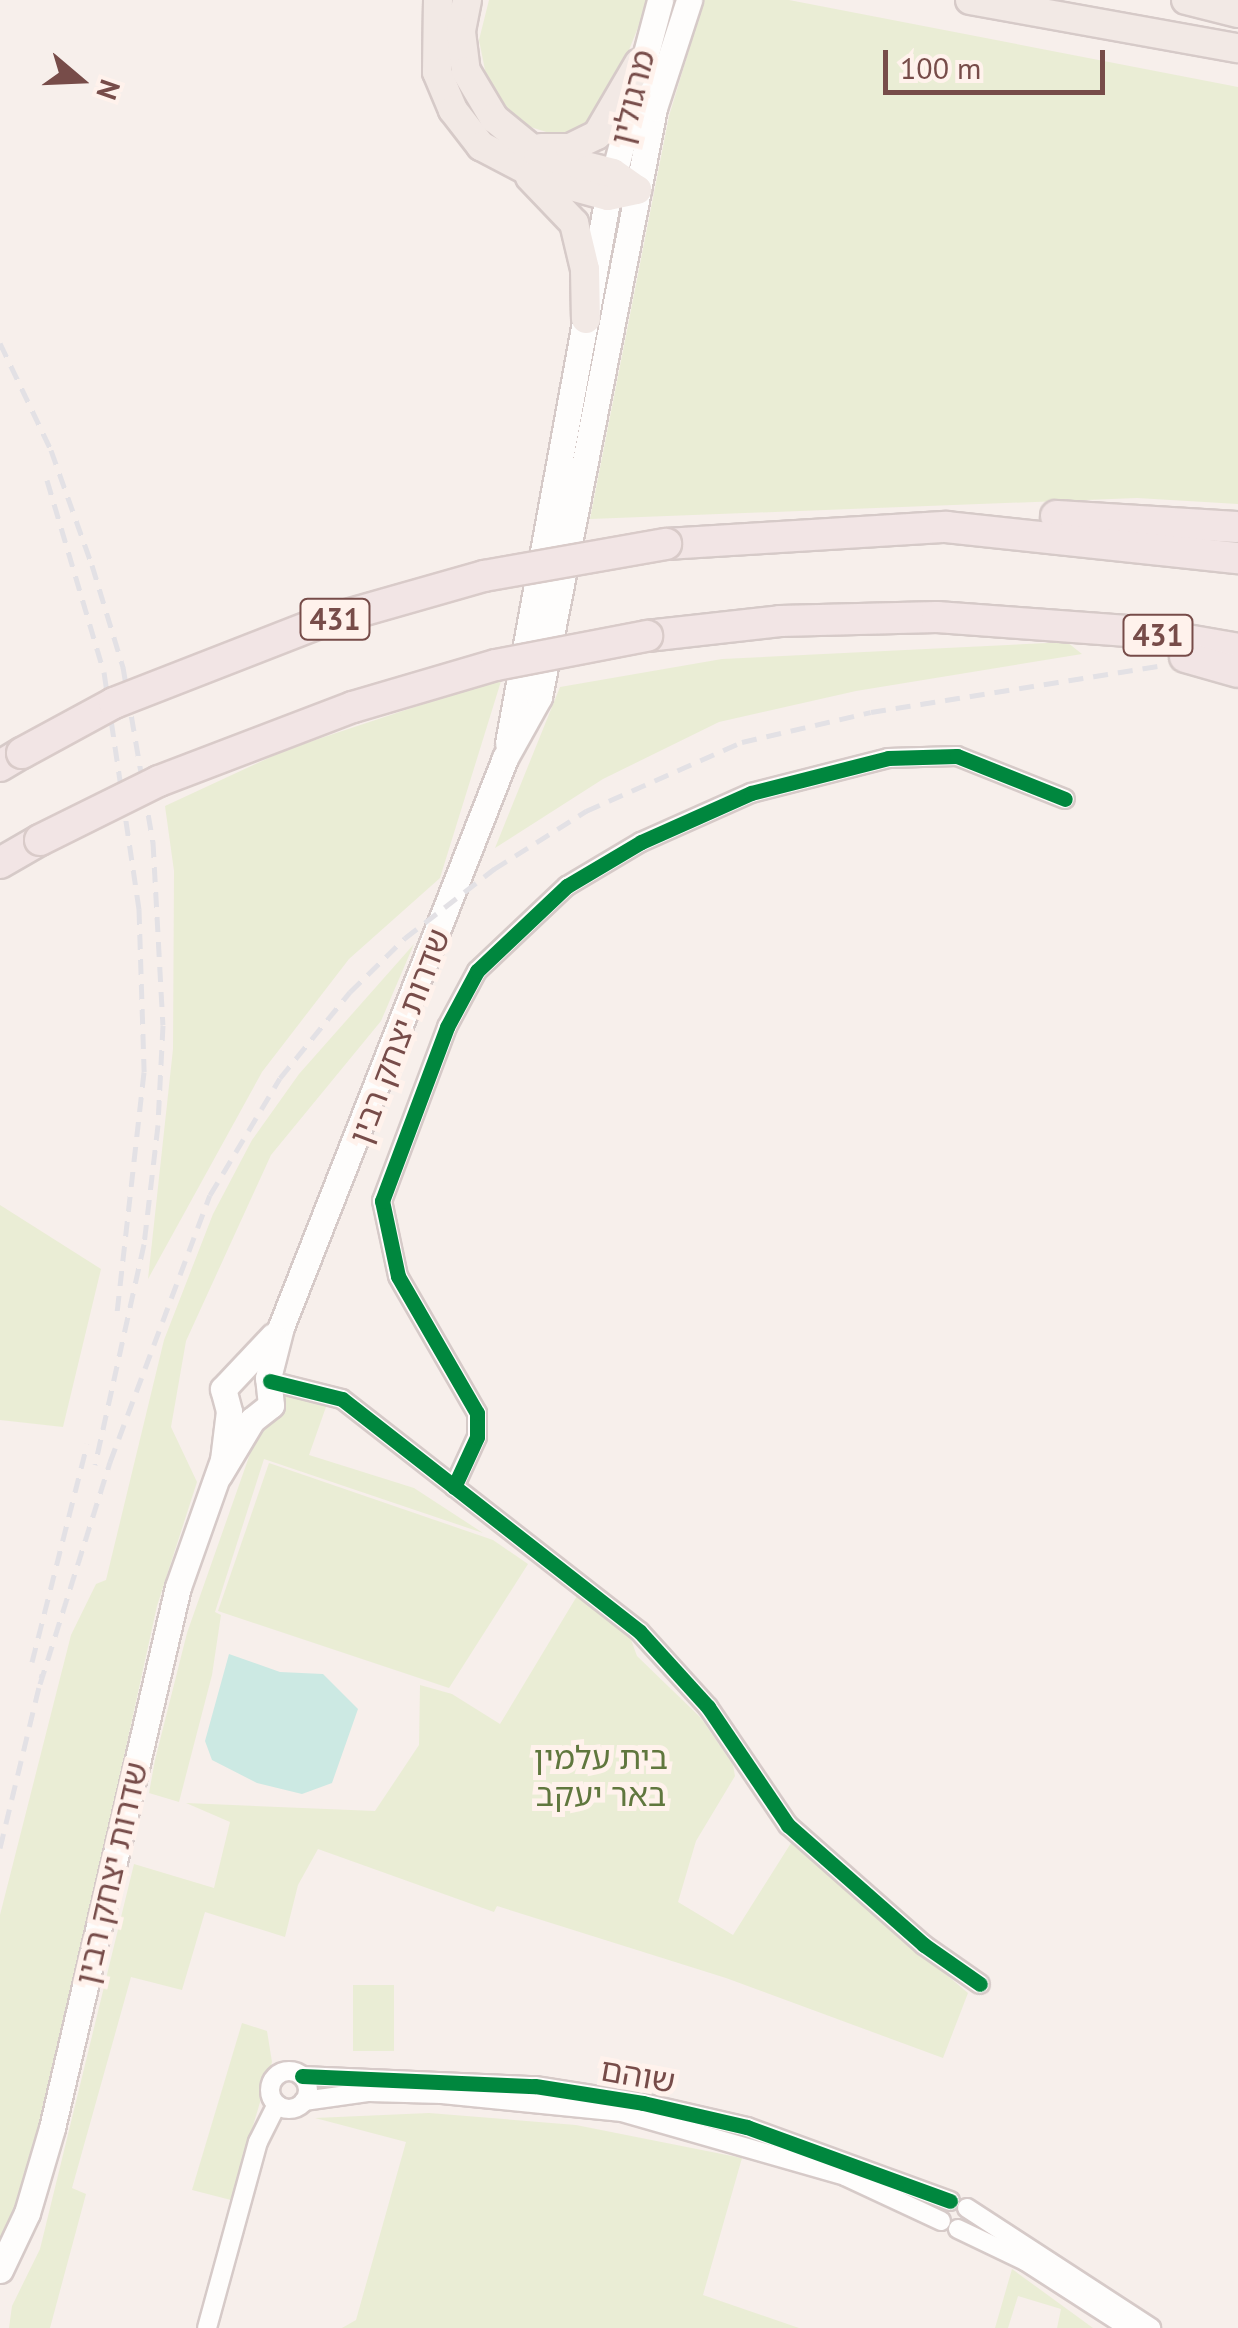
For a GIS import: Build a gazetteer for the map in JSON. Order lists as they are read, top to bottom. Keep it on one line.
{"streets":{"highway":["431"],"main road":["מרגולין","שדרות יצחק רבין"],"street":["שוהם"]},"crossings":[["מרגולין","שדרות יצחק רבין"]],"parks":["בית עלמין באר יעקב"],"scale_bar":"100 m","north":"right"}
